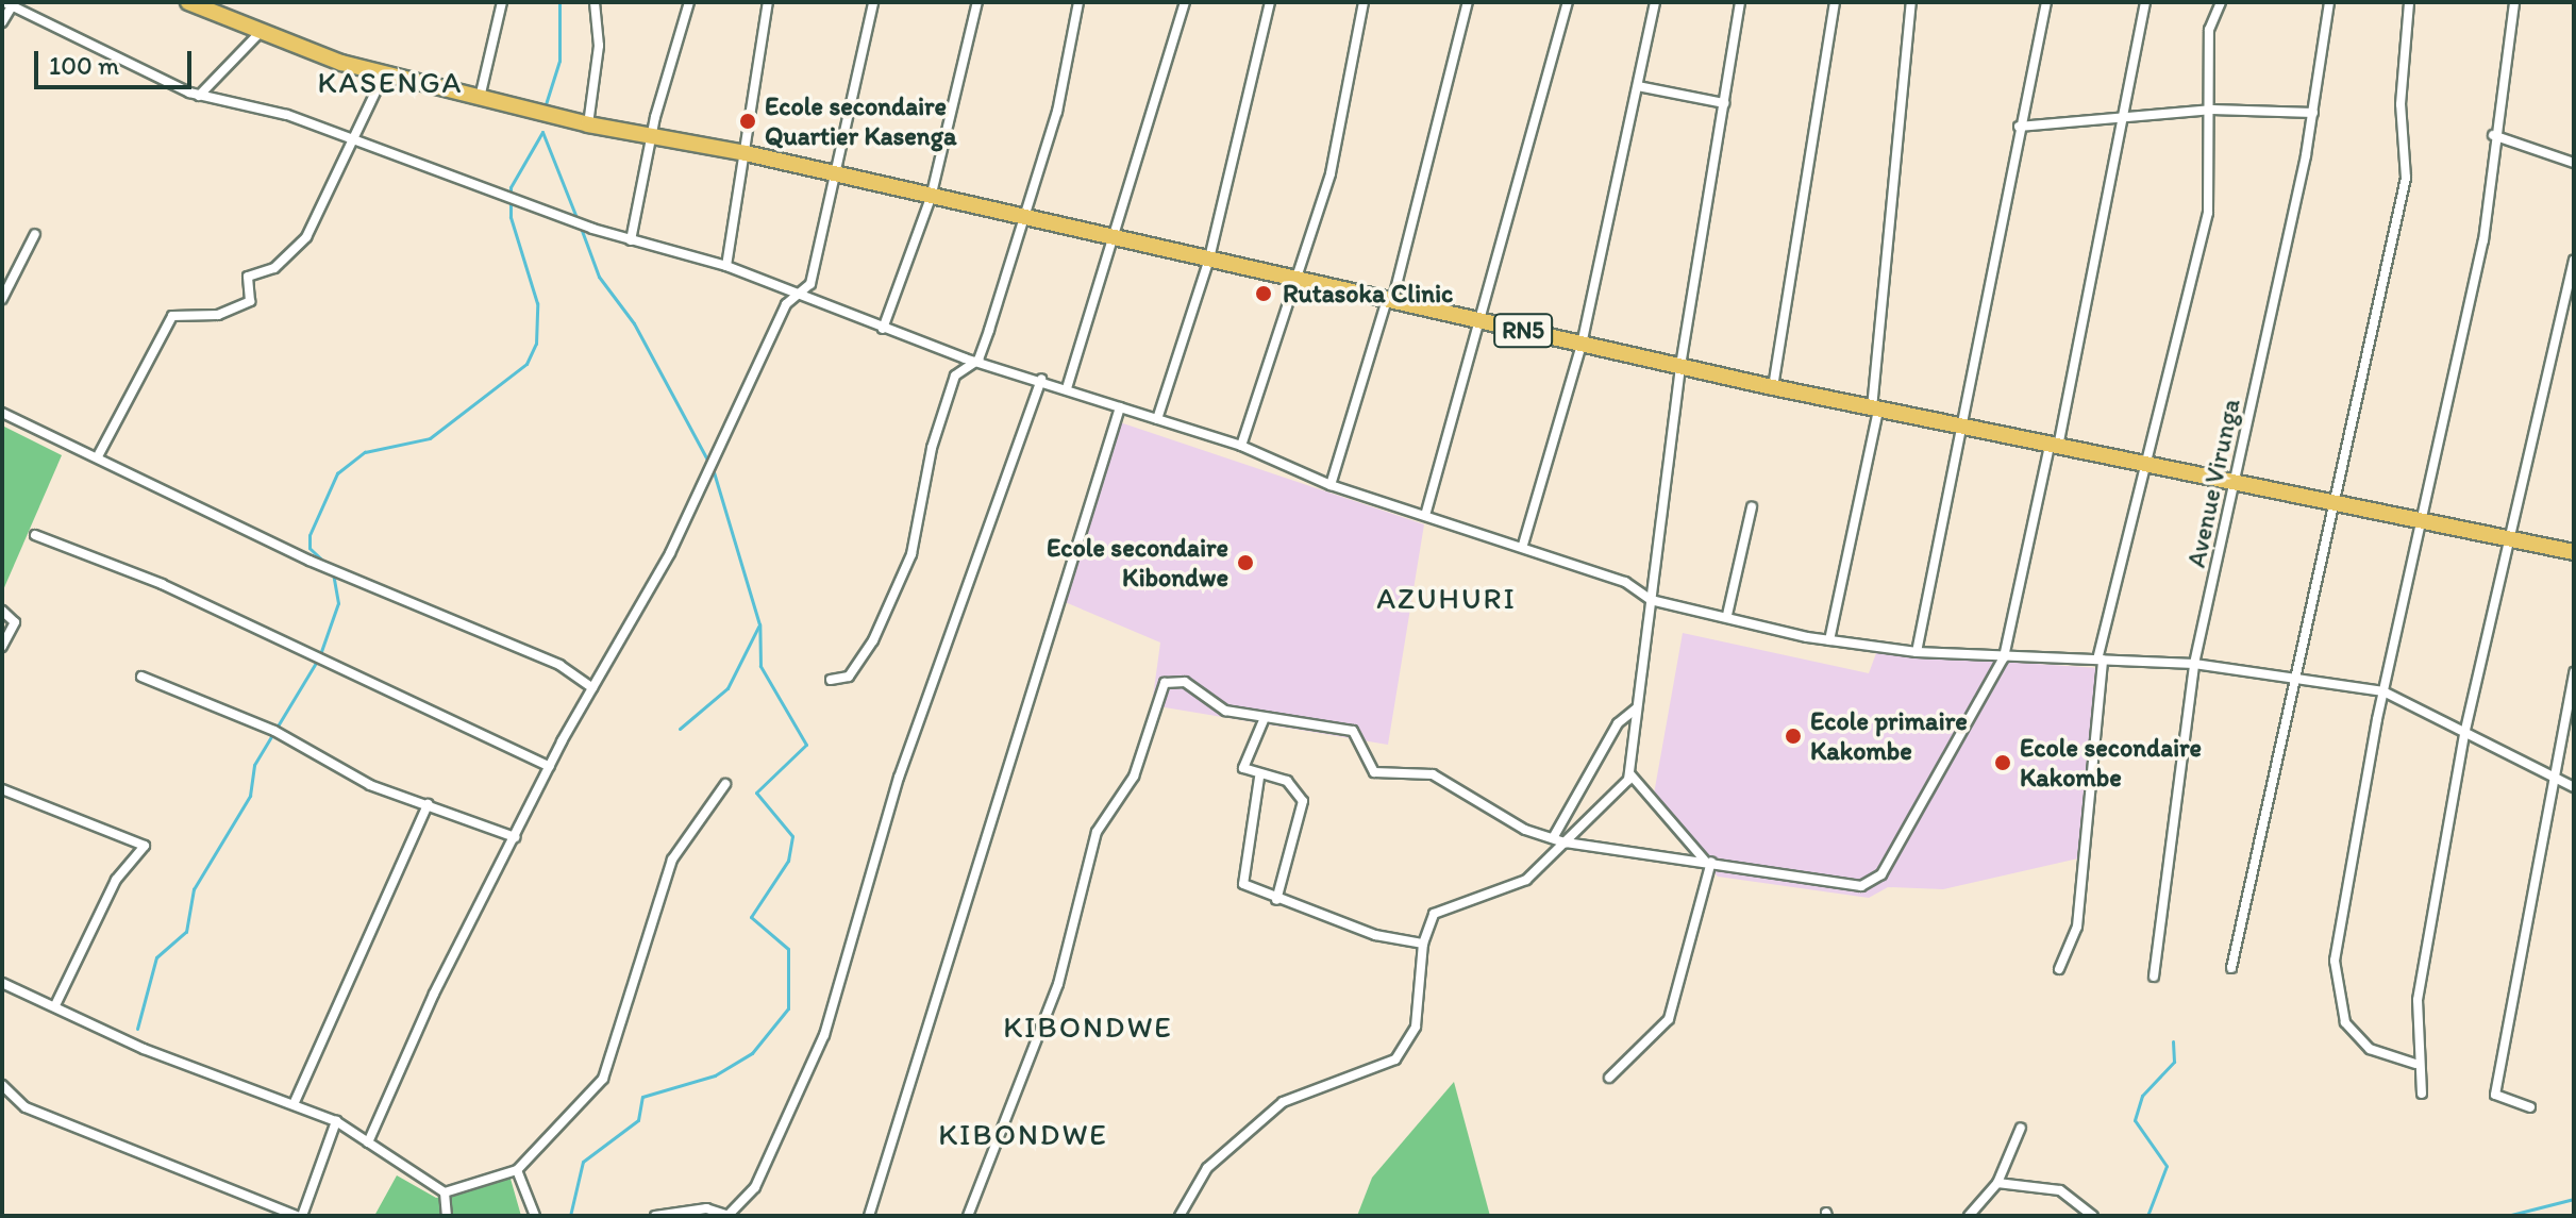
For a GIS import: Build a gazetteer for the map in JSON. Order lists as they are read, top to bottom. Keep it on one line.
{"streets":{"highway":["RN5"],"street":["Avenue Virunga"]},"crossings":[["RN5","Avenue Virunga"]],"districts":["KASENGA","AZUHURI","KIBONDWE","KIBONDWE"],"places":["Ecole secondaire Quartier Kasenga","Rutasoka Clinic","Ecole secondaire Kibondwe","Ecole primaire Kakombe","Ecole secondaire Kakombe"],"scale_bar":"100 m"}
